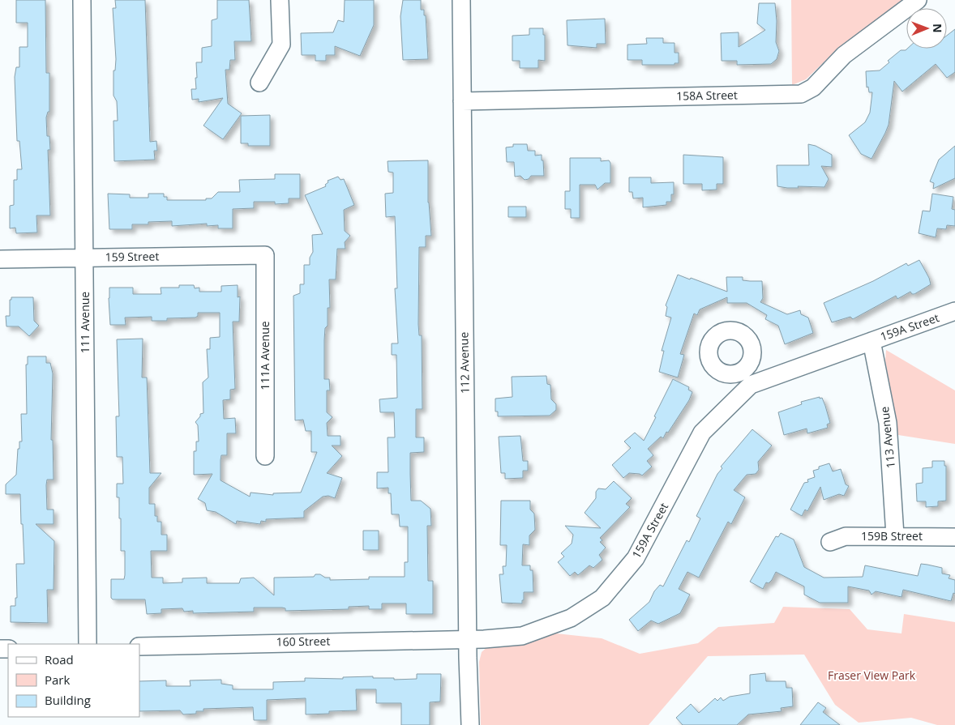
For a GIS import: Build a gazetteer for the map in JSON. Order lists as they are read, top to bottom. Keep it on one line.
{"streets":{"street":["158A Street","159 Street","111 Avenue","159A Street","111A Avenue","112 Avenue","113 Avenue","159B Street","160 Street"]},"crossings":[["158A Street","112 Avenue"],["159 Street","111 Avenue"],["159 Street","111A Avenue"],["159A Street","112 Avenue"],["159A Street","113 Avenue"],["159A Street","160 Street"],["112 Avenue","160 Street"],["113 Avenue","159B Street"]],"parks":["Fraser View Park"],"legend":["Road","Park","Building"],"north":"right"}
